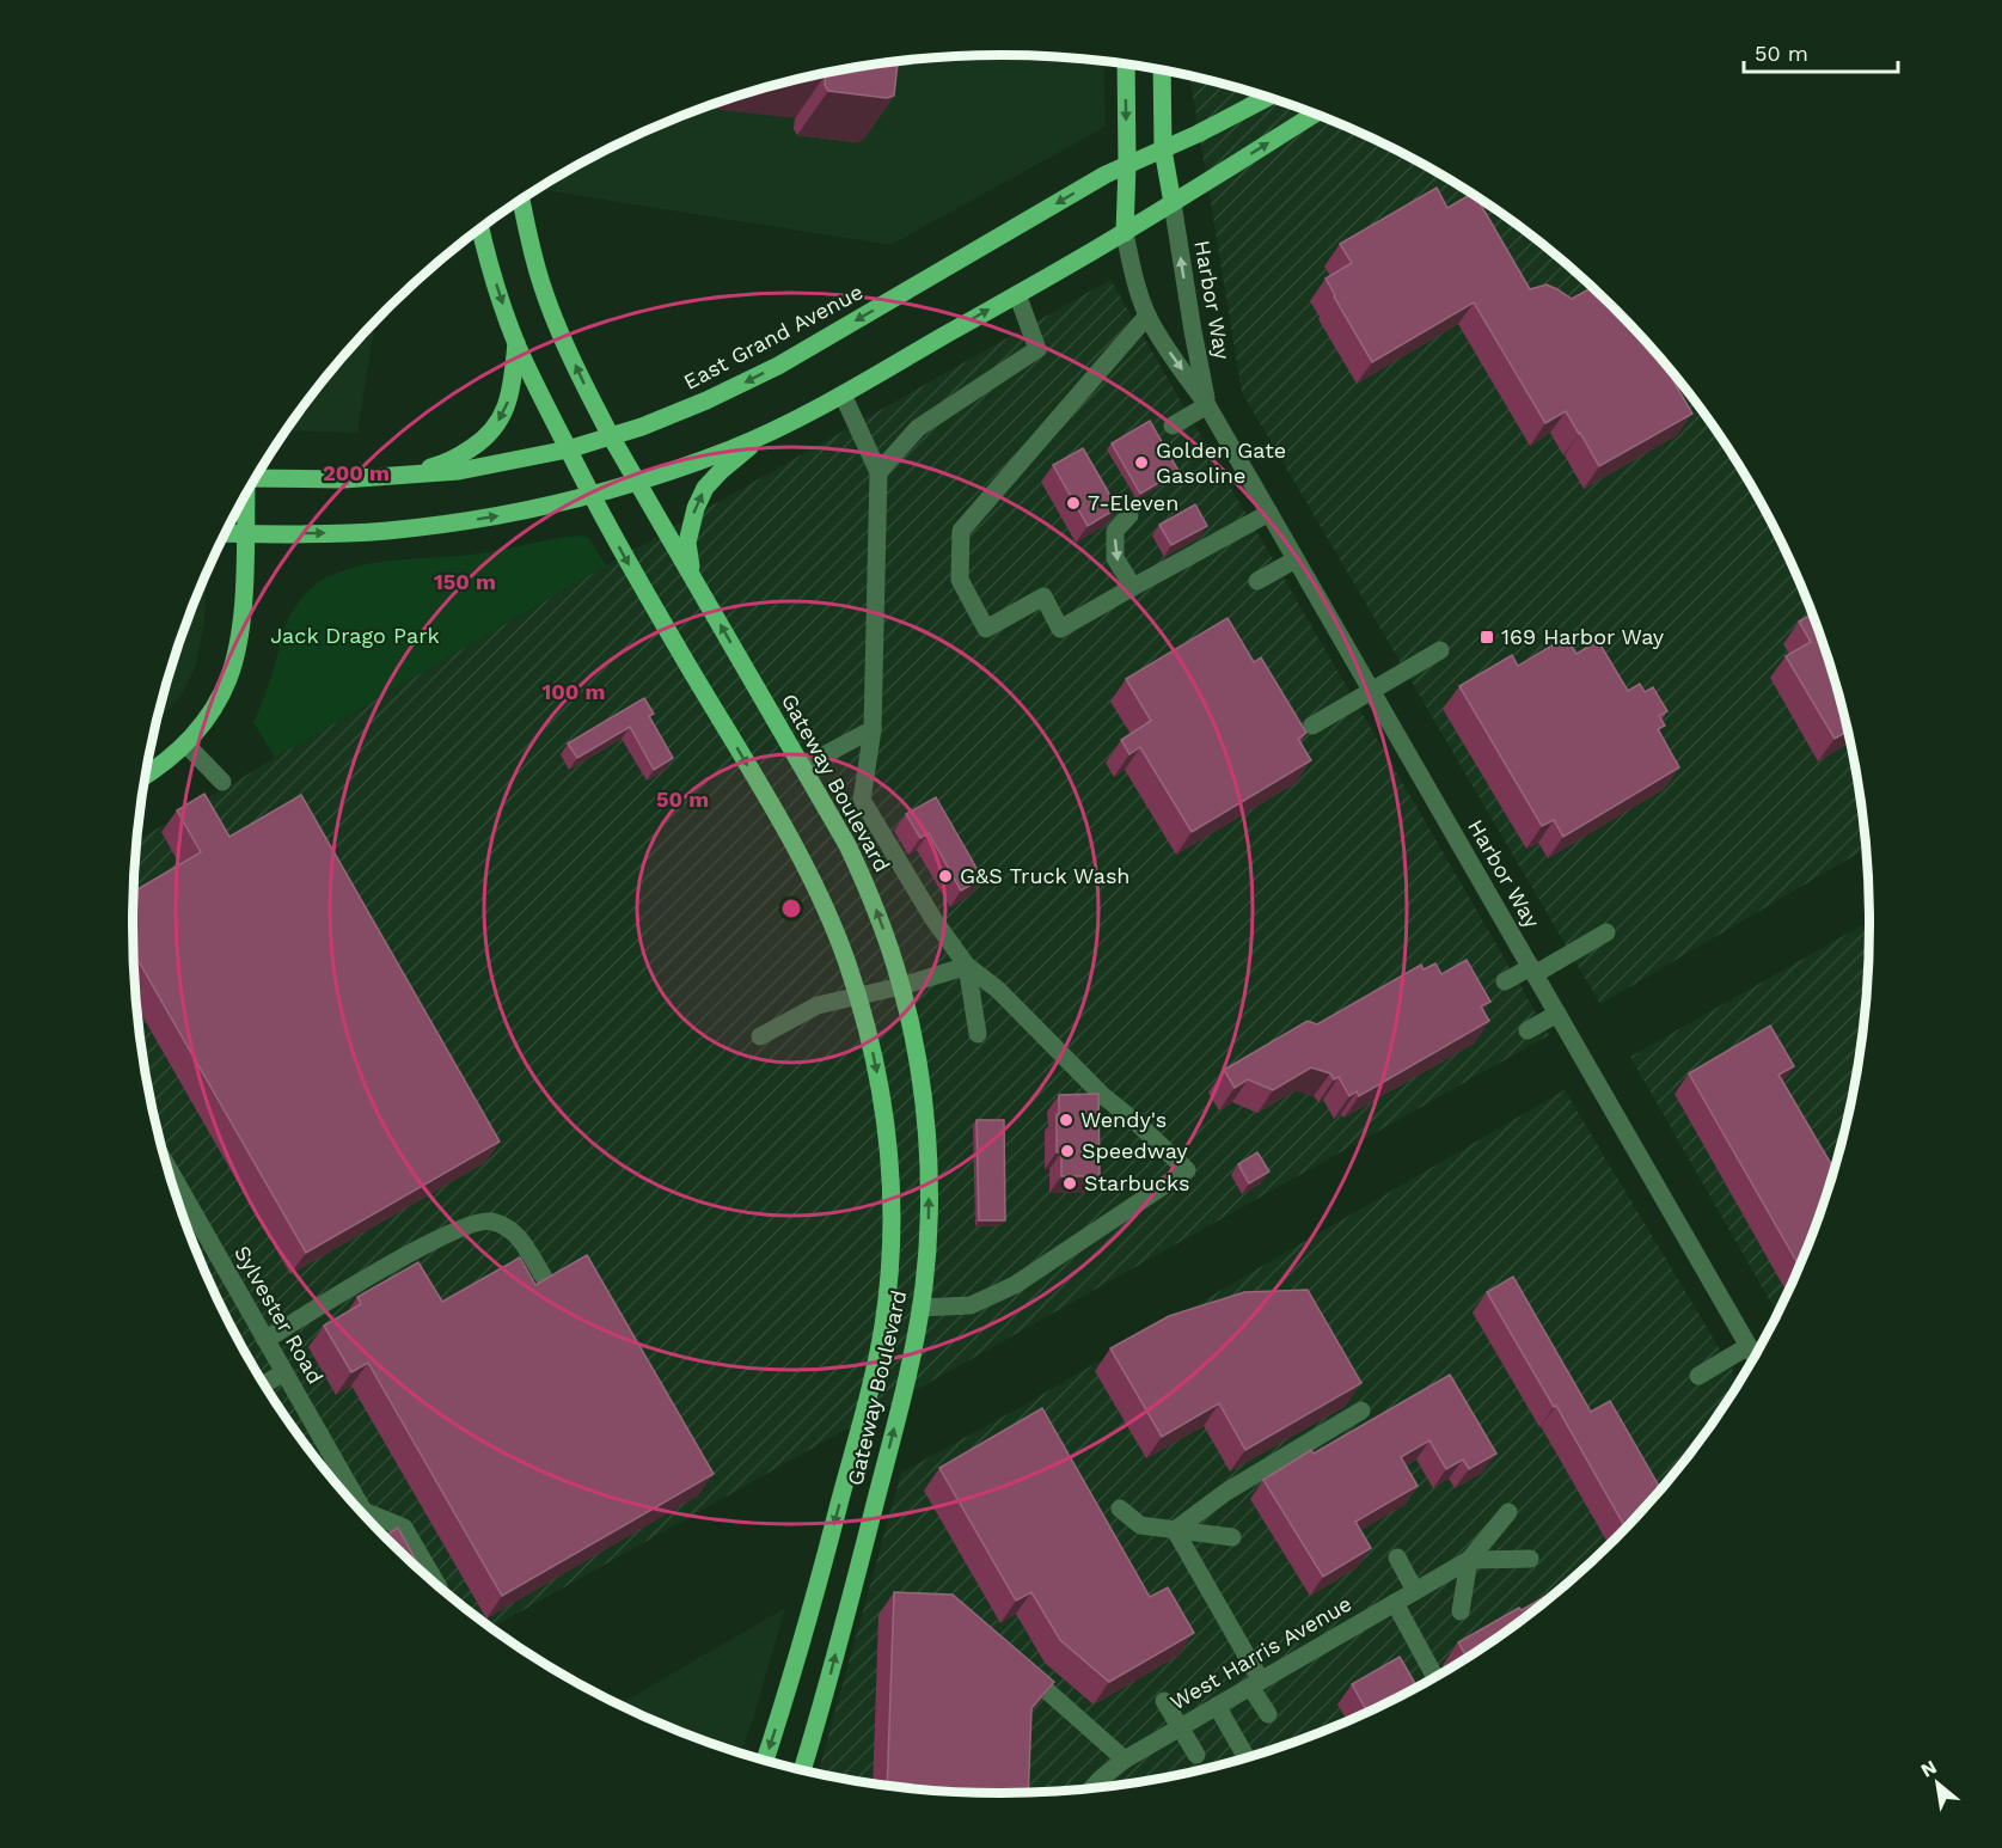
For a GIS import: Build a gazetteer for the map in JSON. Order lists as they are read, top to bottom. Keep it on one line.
{"streets":{"main road":["East Grand Avenue","Gateway Boulevard"],"street":["Harbor Way","Sylvester Road","West Harris Avenue"]},"crossings":[["East Grand Avenue","Gateway Boulevard"]],"parks":["Jack Drago Park"],"places":{"other":["Golden Gate Gasoline","7-Eleven","G&S Truck Wash","Wendy's","Speedway","Starbucks"],"transit":["169 Harbor Way"]},"scale_bar":"50 m","north":"top left","rings":["200 m","150 m","100 m","50 m"]}
